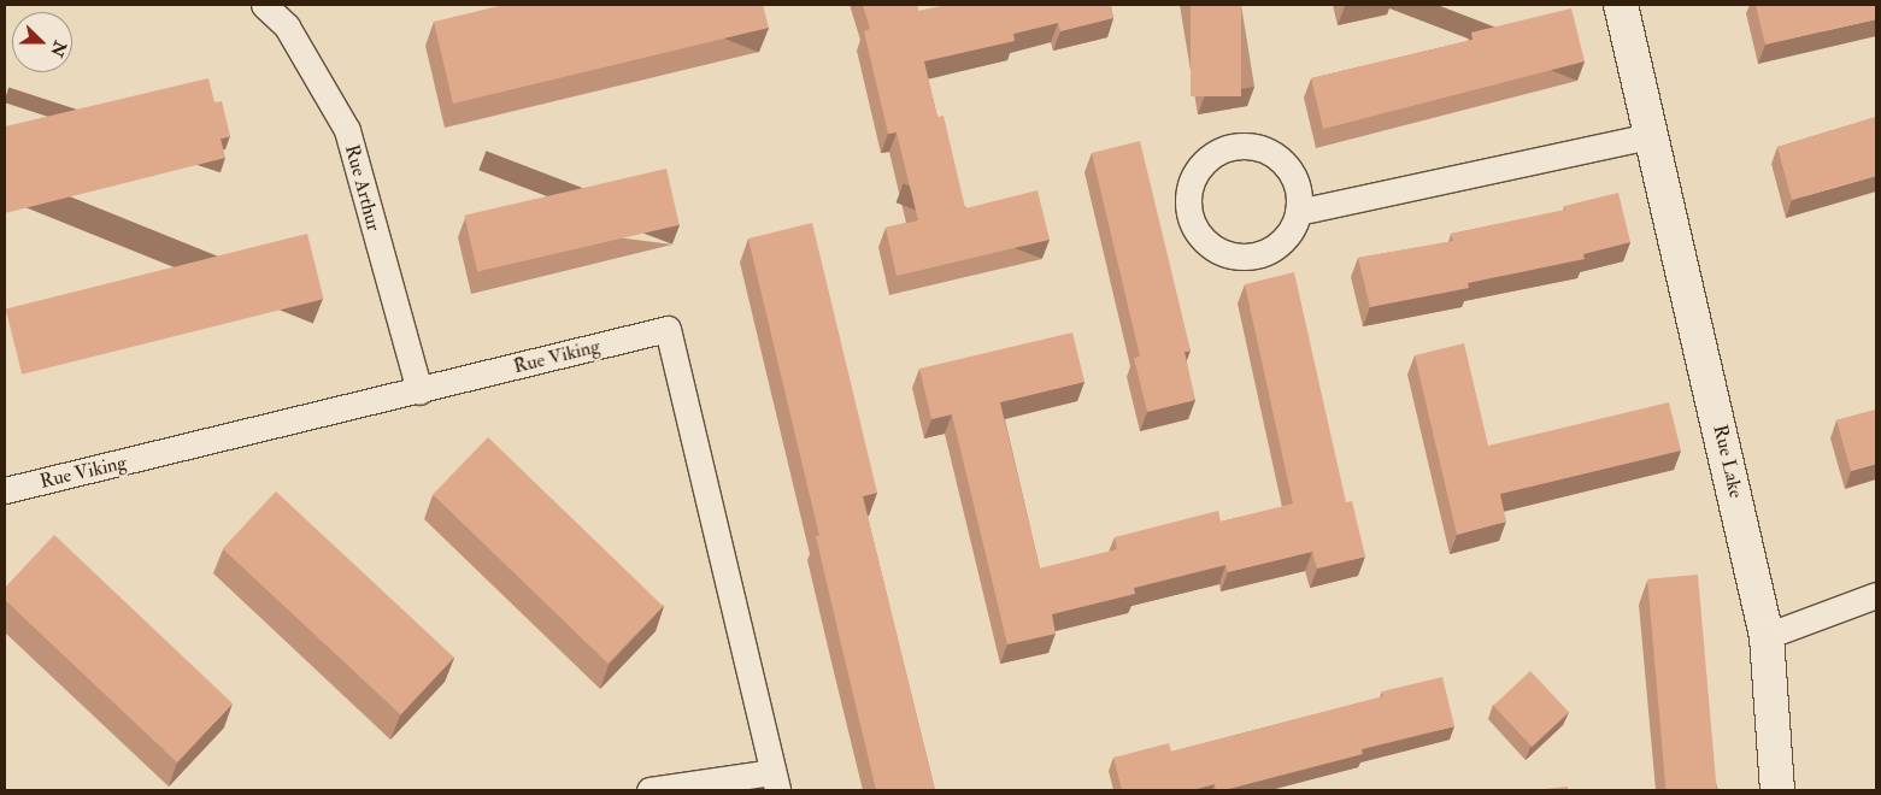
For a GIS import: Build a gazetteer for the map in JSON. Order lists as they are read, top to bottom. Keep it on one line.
{"streets":{"street":["Rue Arthur","Rue Viking","Rue Lake"]},"crossings":[["Rue Arthur","Rue Viking"]],"north":"right"}
